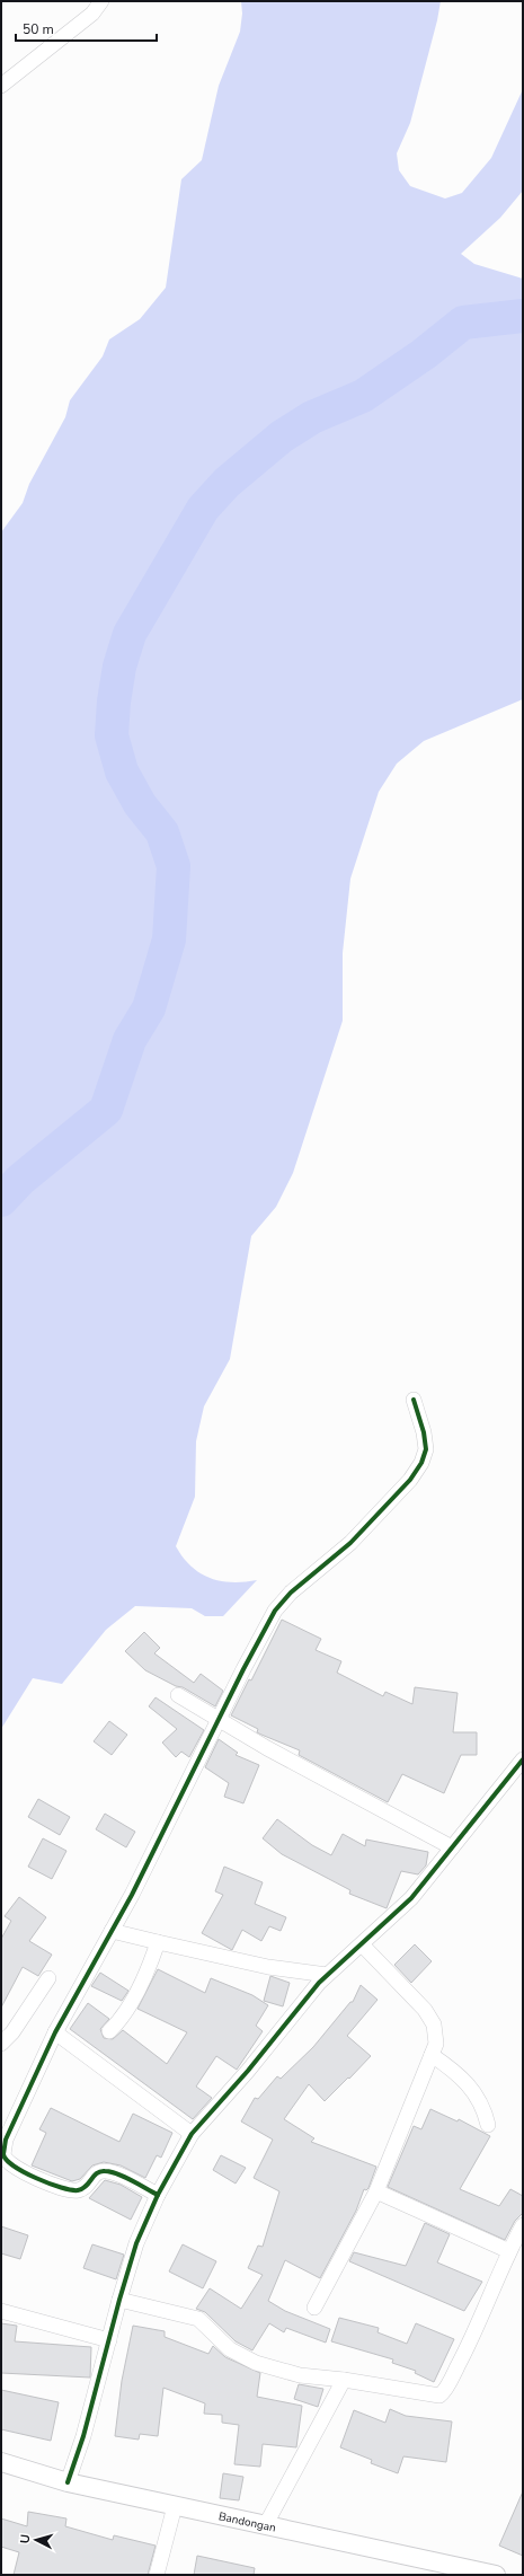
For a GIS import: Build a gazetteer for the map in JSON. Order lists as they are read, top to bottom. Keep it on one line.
{"streets":{"street":["Bandongan"]},"scale_bar":"50 m","north":"left"}
